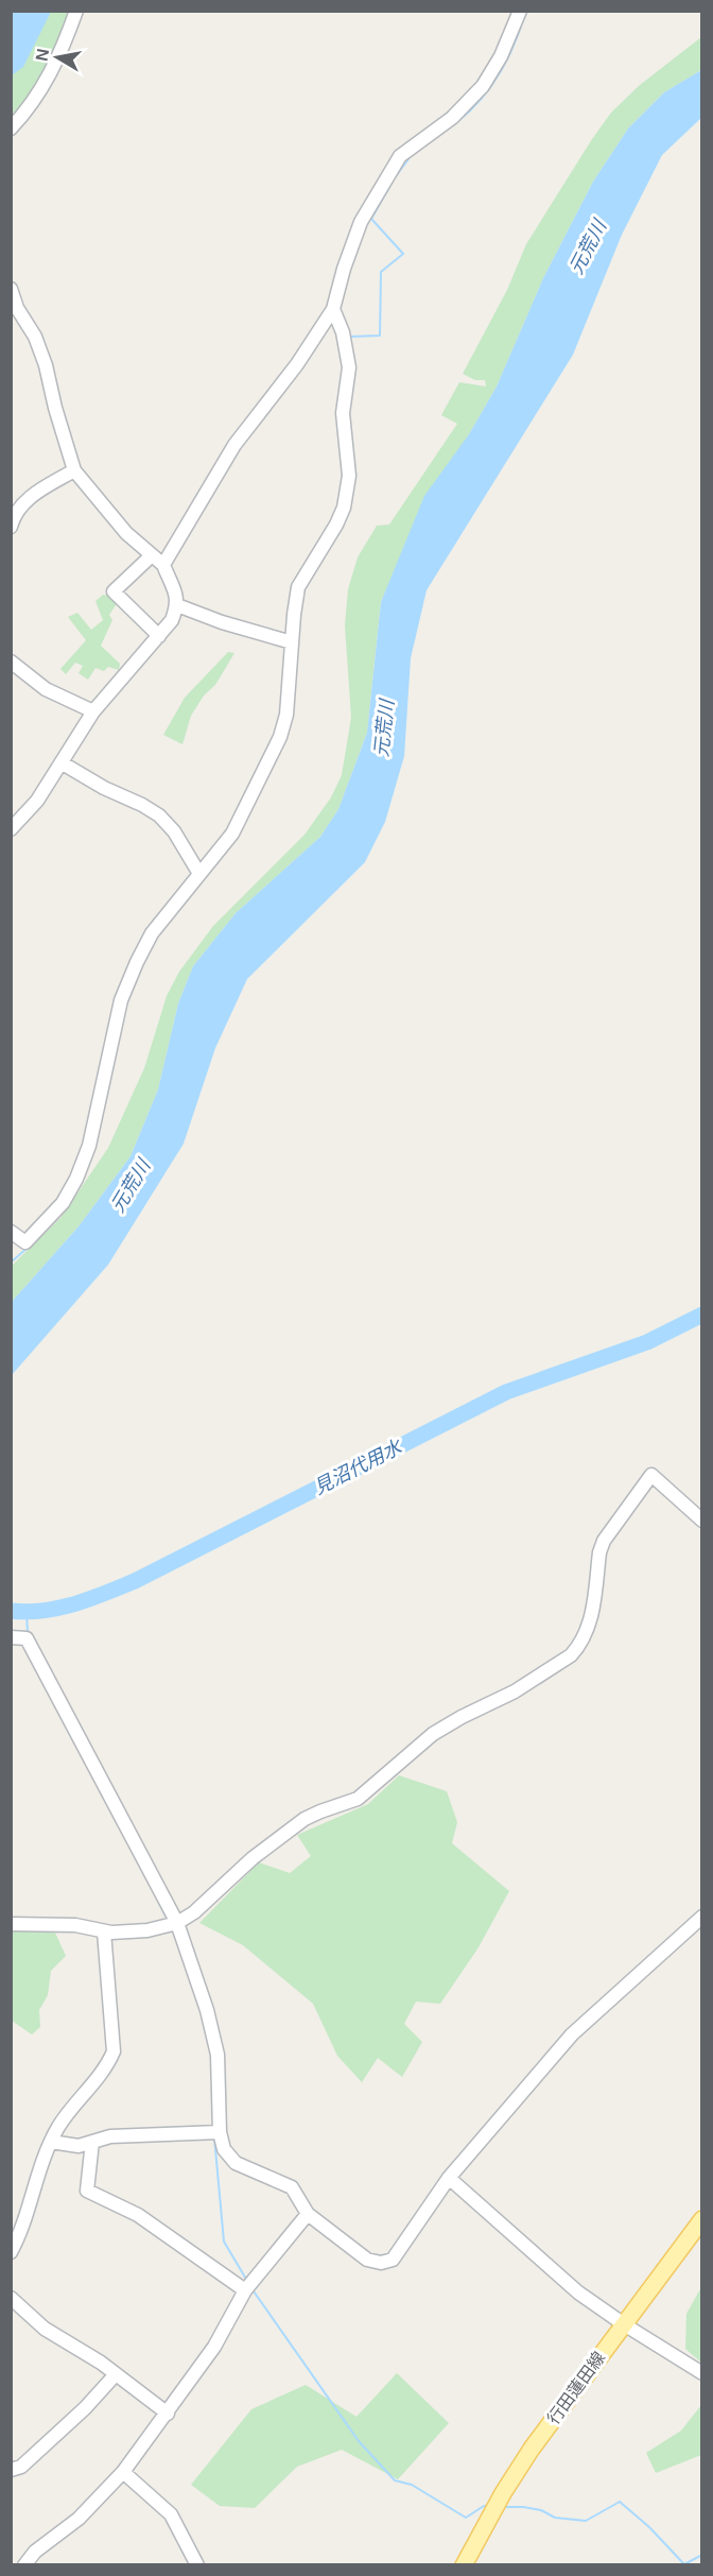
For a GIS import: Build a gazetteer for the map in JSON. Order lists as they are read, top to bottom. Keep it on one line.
{"streets":{"main road":["行田蓮田線"]},"water":["元荒川","見沼代用水"],"north":"left"}
